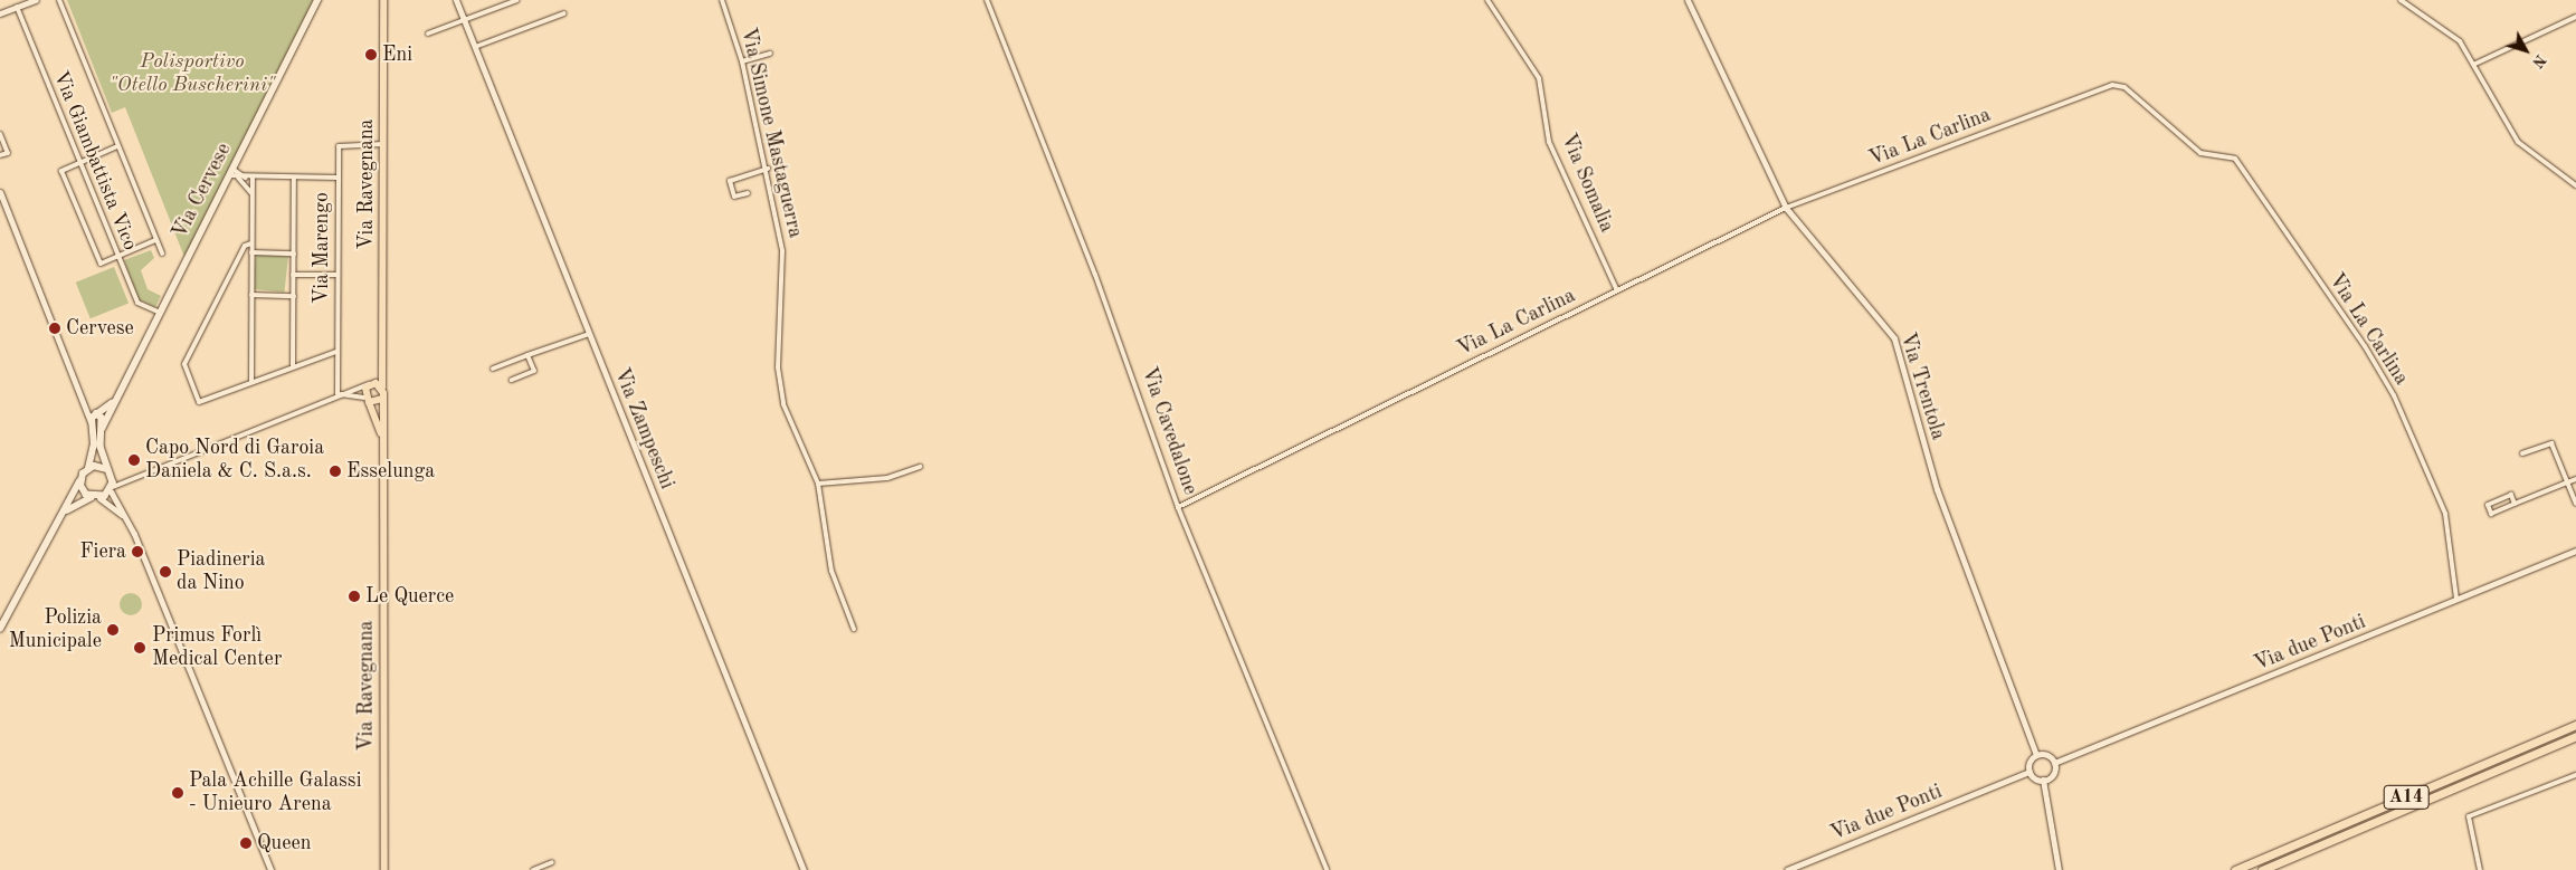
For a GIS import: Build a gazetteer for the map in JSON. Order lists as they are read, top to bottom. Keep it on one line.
{"streets":{"highway":["A14"],"main road":["Via Ravegnana","Via Cervese"],"street":["Via Simone Mastaguerra","Via La Carlina","Via Giambattista Vico","Via Somalia","Via Marengo","Via Trentola","Via Zampeschi","Via Cavedalone","Via due Ponti"]},"crossings":[["Via La Carlina","Via Somalia"],["Via La Carlina","Via Trentola"],["Via La Carlina","Via Cavedalone"],["Via La Carlina","Via due Ponti"],["Via Giambattista Vico","Via Cervese"],["Via Ravegnana","Via Marengo"]],"parks":["Polisportivo \"Otello Buscherini\""],"places":["Eni","Cervese","Capo Nord di Garoia Daniela & C. S.a.s.","Esselunga","Fiera","Piadineria da Nino","Le Querce","Polizia Municipale","Primus Forlì Medical Center","Pala Achille Galassi - Unieuro Arena","Queen"],"north":"bottom right"}
